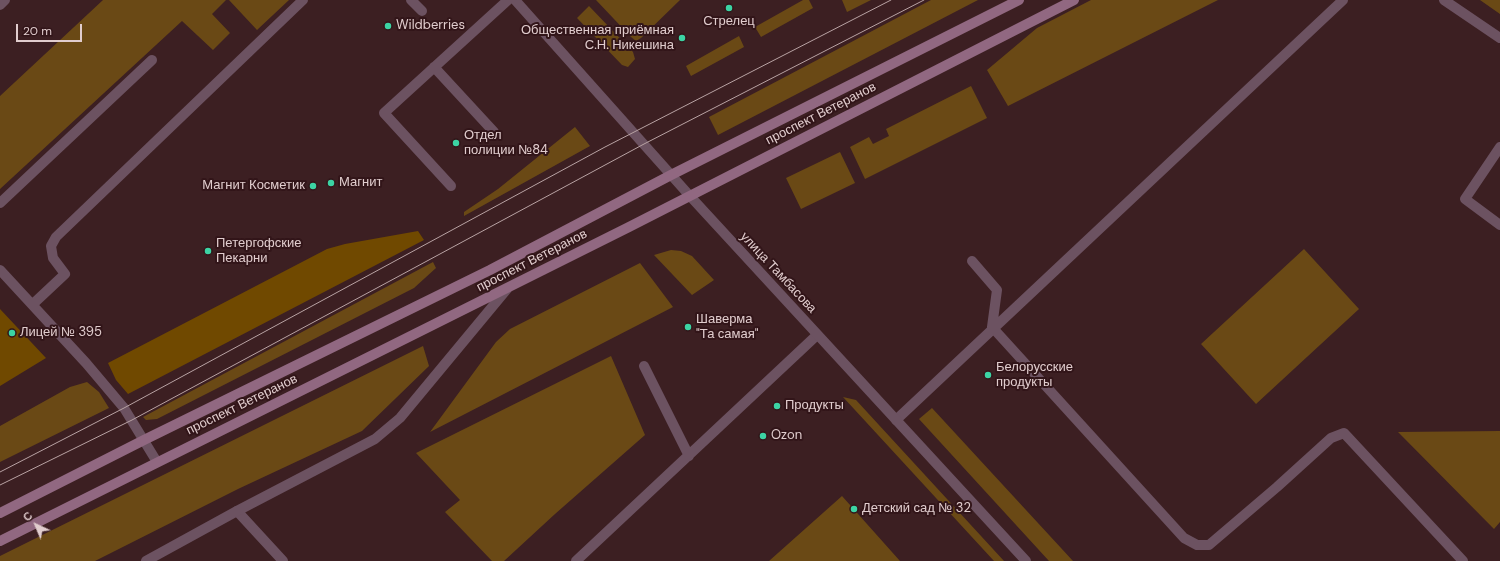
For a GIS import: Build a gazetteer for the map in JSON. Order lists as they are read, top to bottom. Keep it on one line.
{"streets":{"main road":["проспект Ветеранов"],"street":["улица Тамбасова"]},"crossings":[["проспект Ветеранов","улица Тамбасова"]],"places":["Стрелец","Wildberries","Общественная приёмная С.Н. Никешина","Отдел полиции №84","Магнит","Магнит Косметик","Петергофские Пекарни","Шаверма \"Та самая\"","Лицей № 395","Белорусские продукты","Продукты","Ozon","Детский сад № 32"],"scale_bar":"20 m","north":"top left"}
